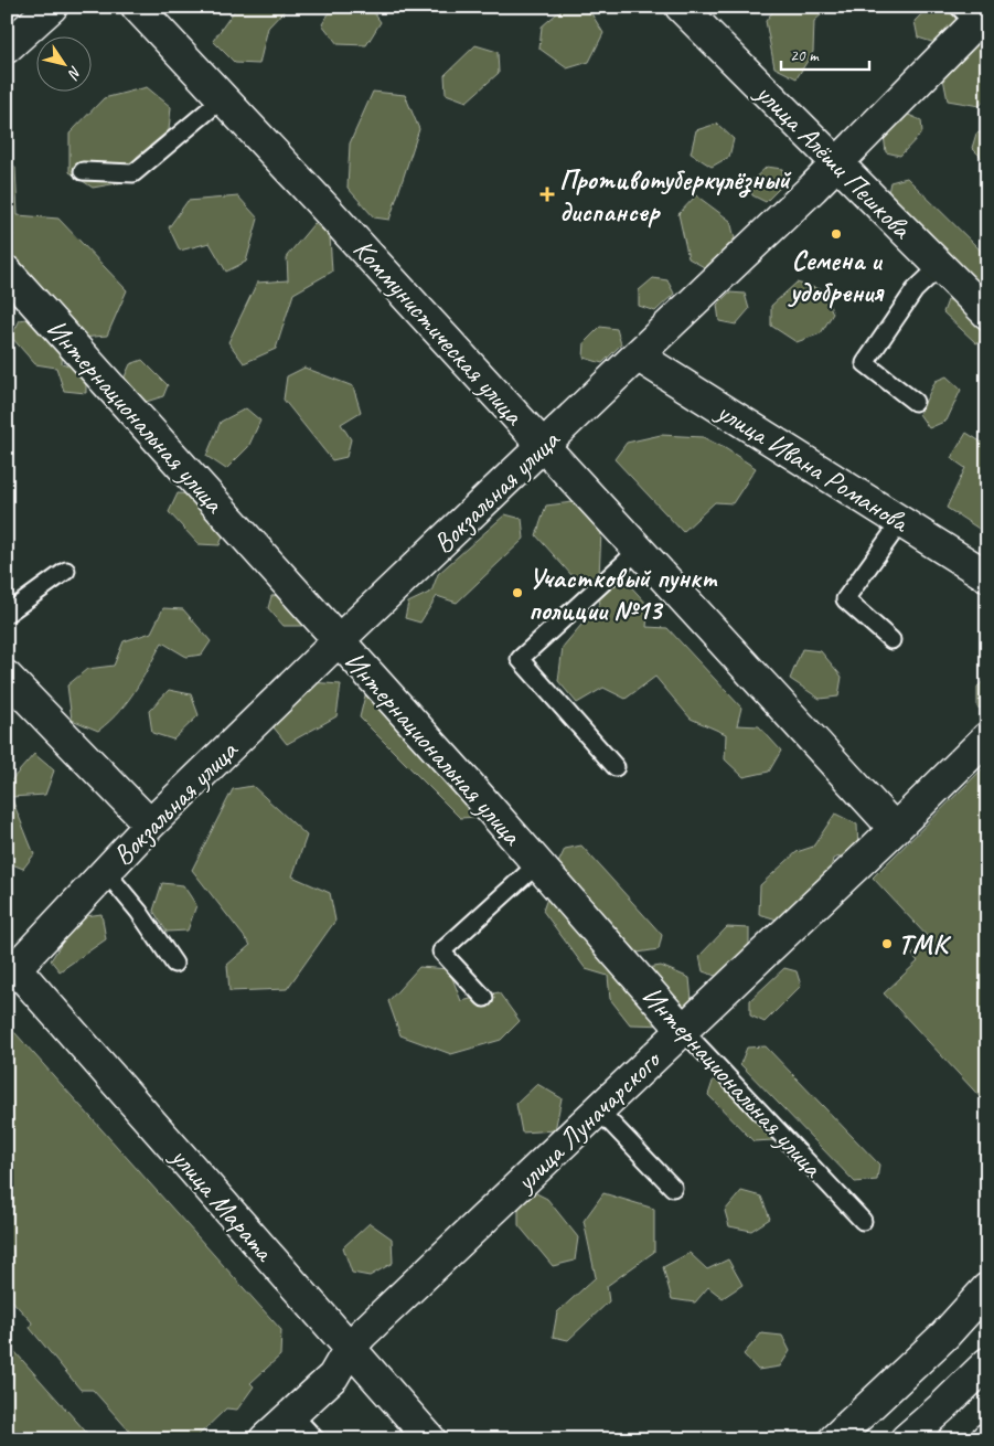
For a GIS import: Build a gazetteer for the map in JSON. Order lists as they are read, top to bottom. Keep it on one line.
{"streets":{"street":["улица Алёши Пешкова","Коммунистическая улица","Интернациональная улица","улица Ивана Романова","Вокзальная улица","улица Луначарского","улица Марата"]},"crossings":[["улица Алёши Пешкова","Вокзальная улица"],["Коммунистическая улица","Вокзальная улица"],["Коммунистическая улица","улица Луначарского"],["Интернациональная улица","Вокзальная улица"],["Интернациональная улица","улица Луначарского"],["улица Ивана Романова","Вокзальная улица"],["Вокзальная улица","улица Марата"],["улица Луначарского","улица Марата"]],"places":{"health":["Противотуберкулёзный диспансер"],"other":["Семена и удобрения","Участковый пункт полиции №13","ТМК"]},"scale_bar":"20 m","north":"bottom right"}
